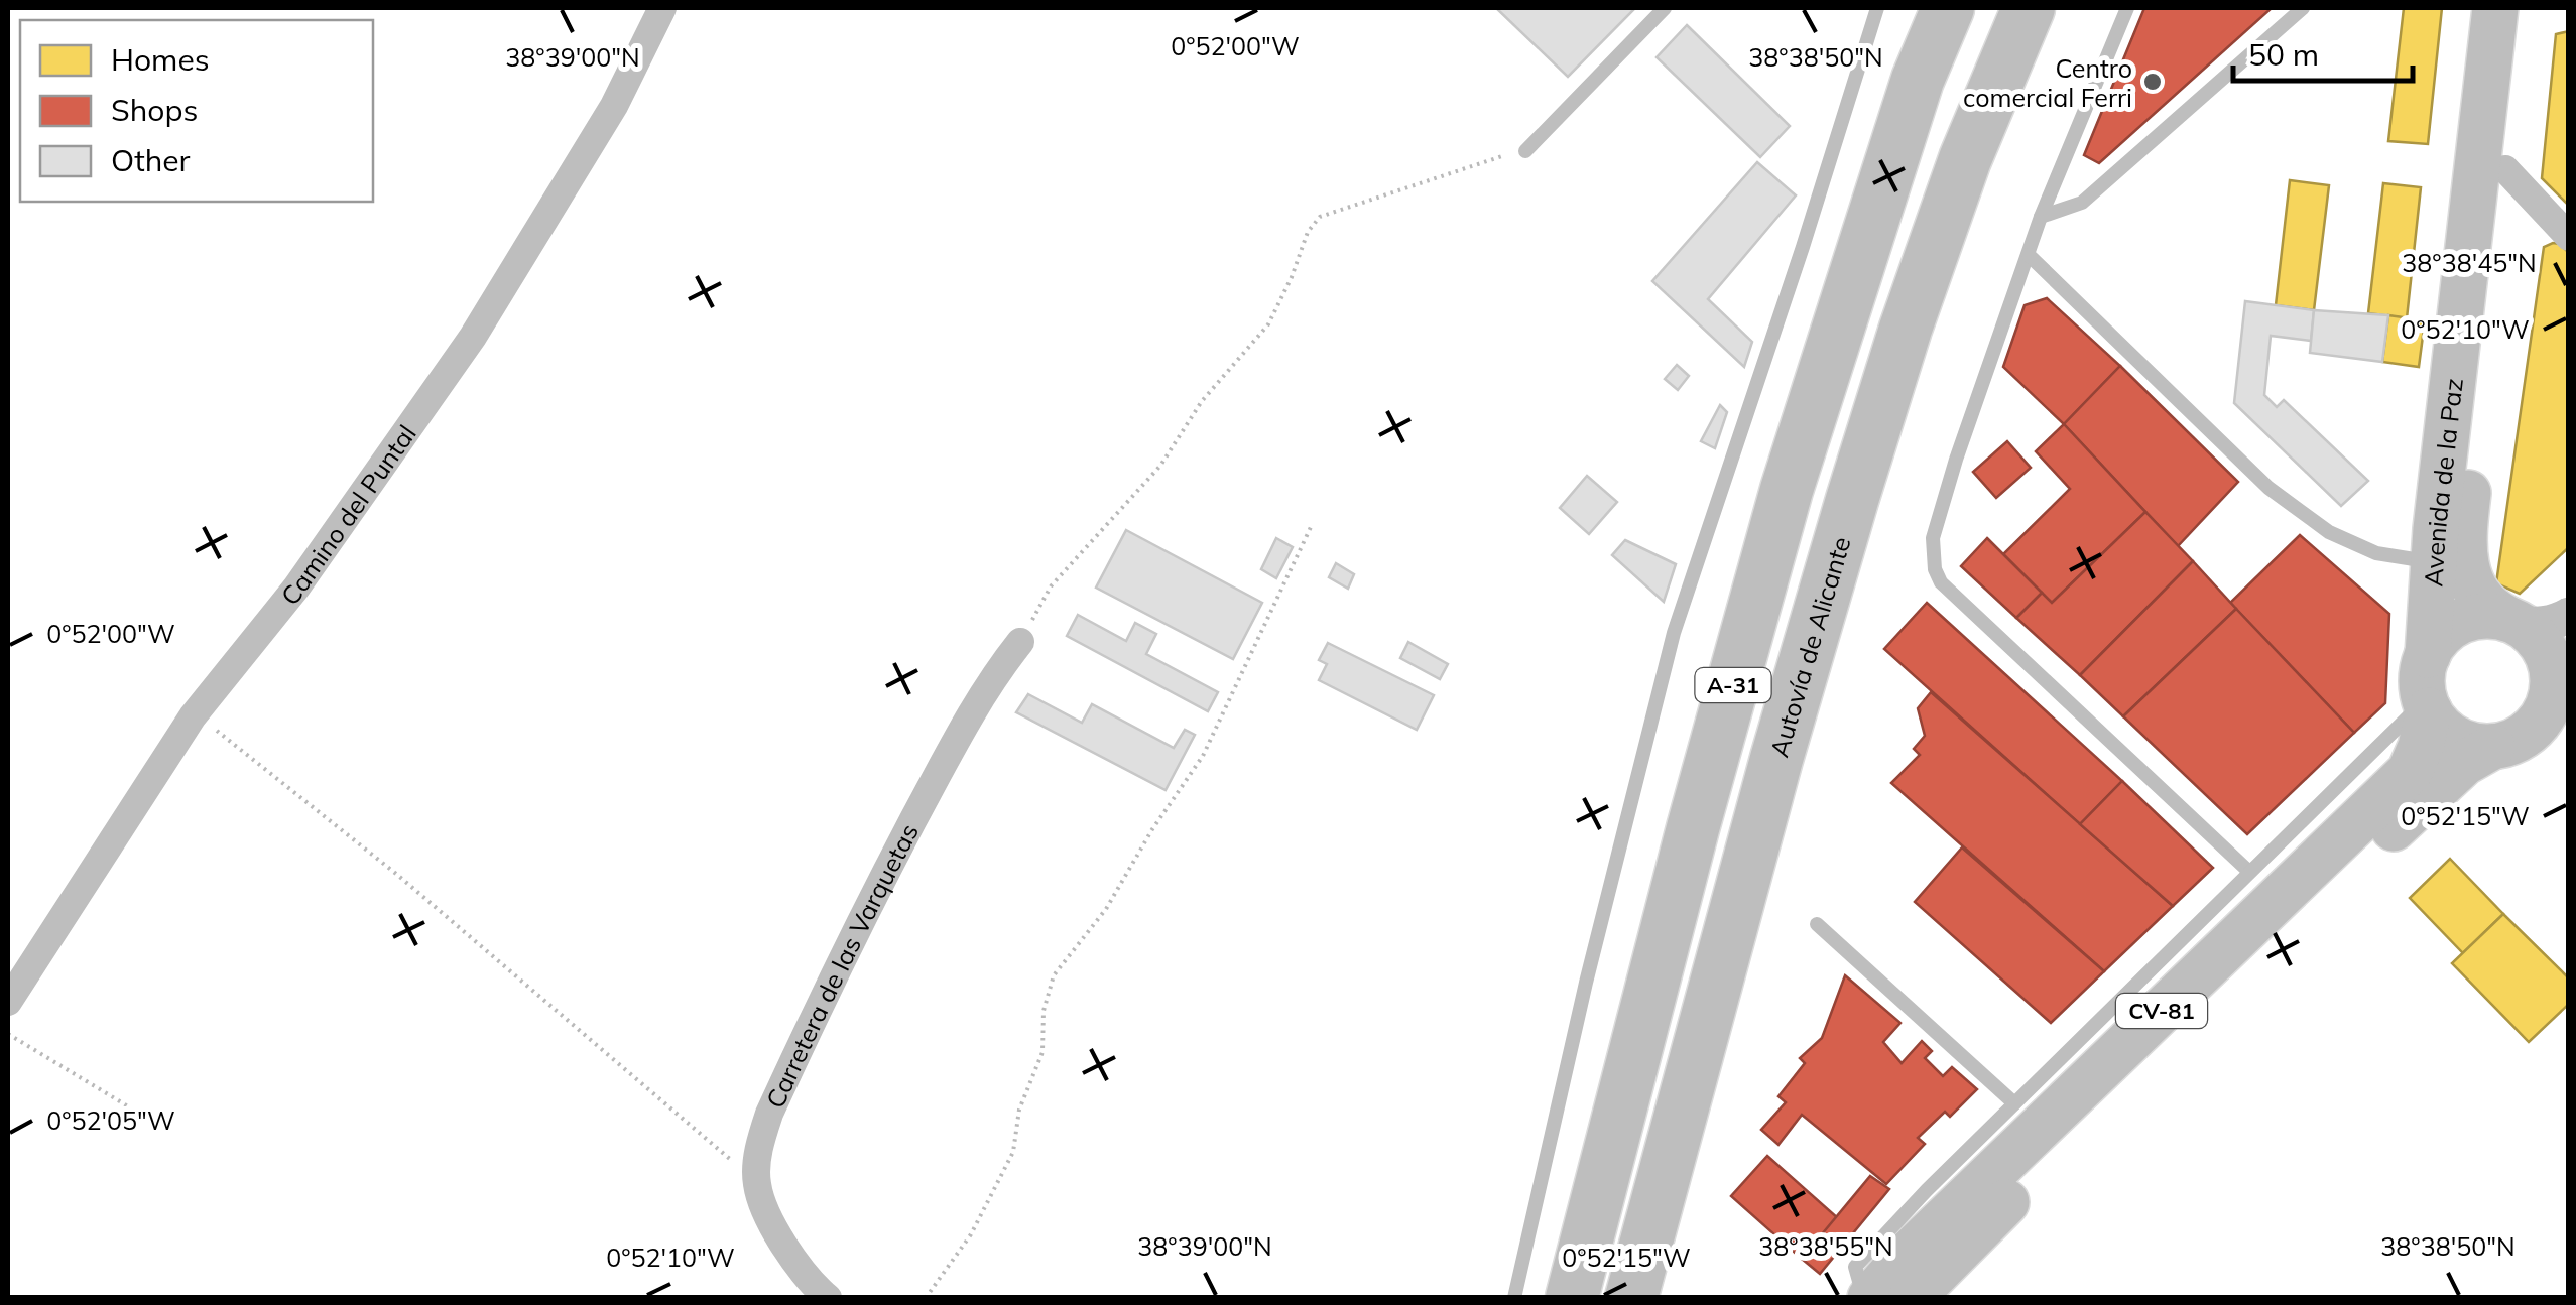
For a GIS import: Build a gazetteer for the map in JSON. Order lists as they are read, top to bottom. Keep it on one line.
{"streets":{"highway":["Autovía de Alicante","A-31"],"main road":["Avenida de la Paz","CV-81"],"street":["Camino del Puntal","Carretera de las Varquetas"]},"crossings":[["Avenida de la Paz","CV-81"]],"places":["Centro comercial Ferri"],"legend":["Homes","Shops","Other"],"scale_bar":"50 m","coordinates":["0°52'00\"W","38°39'00\"N","38°38'50\"N","38°38'45\"N","0°52'10\"W","0°52'15\"W","0°52'05\"W","38°38'55\"N"]}
